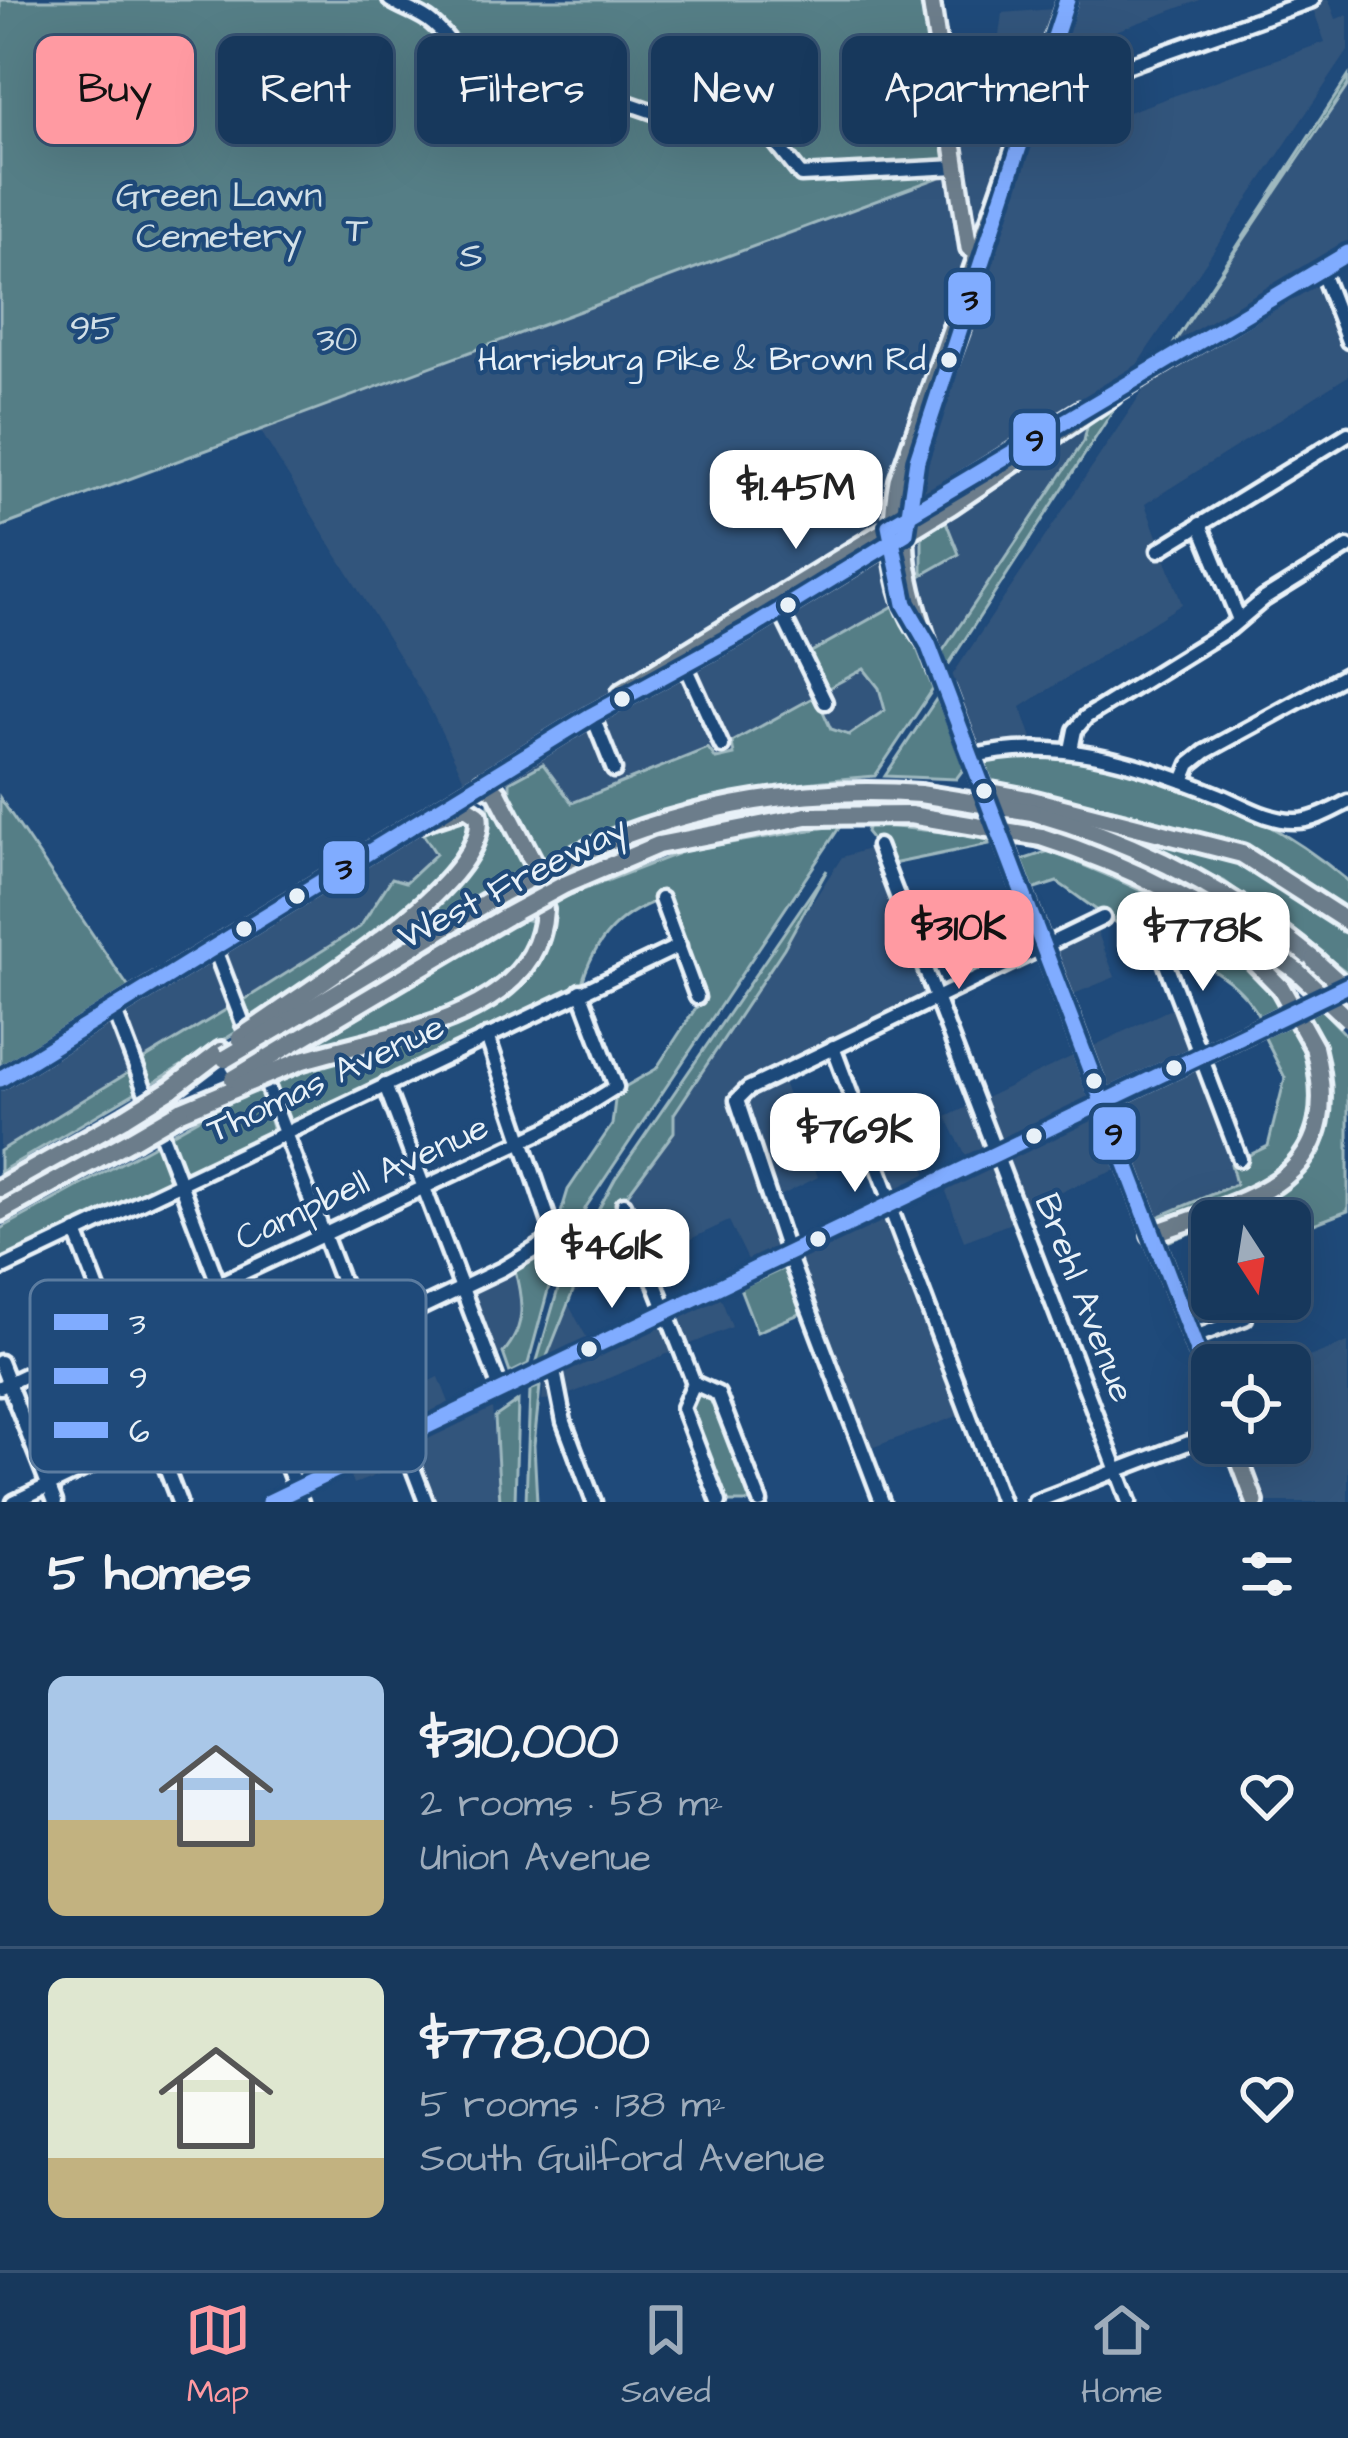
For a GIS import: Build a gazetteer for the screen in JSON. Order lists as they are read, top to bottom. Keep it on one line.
{"streets":{"highway":["West Freeway"],"street":["Thomas Avenue","Campbell Avenue","Brehl Avenue"]},"crossings":[["Thomas Avenue","Campbell Avenue"]],"parks":["Green Lawn Cemetery","T","S","95","30"],"places":["Harrisburg Pike & Brown Rd"],"lines":["transit line 3","transit line 9","transit line 6"],"legend":["3","9","6"],"north":"bottom","page":{"chip":["Buy","Rent","Filters","New","Apartment"],"price":["$1.45M","$310K","$778K","$769K","$461K"],"heading":"5 homes","list":[{"name":"$310,000","note":"2 rooms · 58 m² · Union Avenue"},{"name":"$778,000","note":"5 rooms · 138 m² · South Guilford Avenue"}],"tabs":["Map","Saved","Home"]}}
